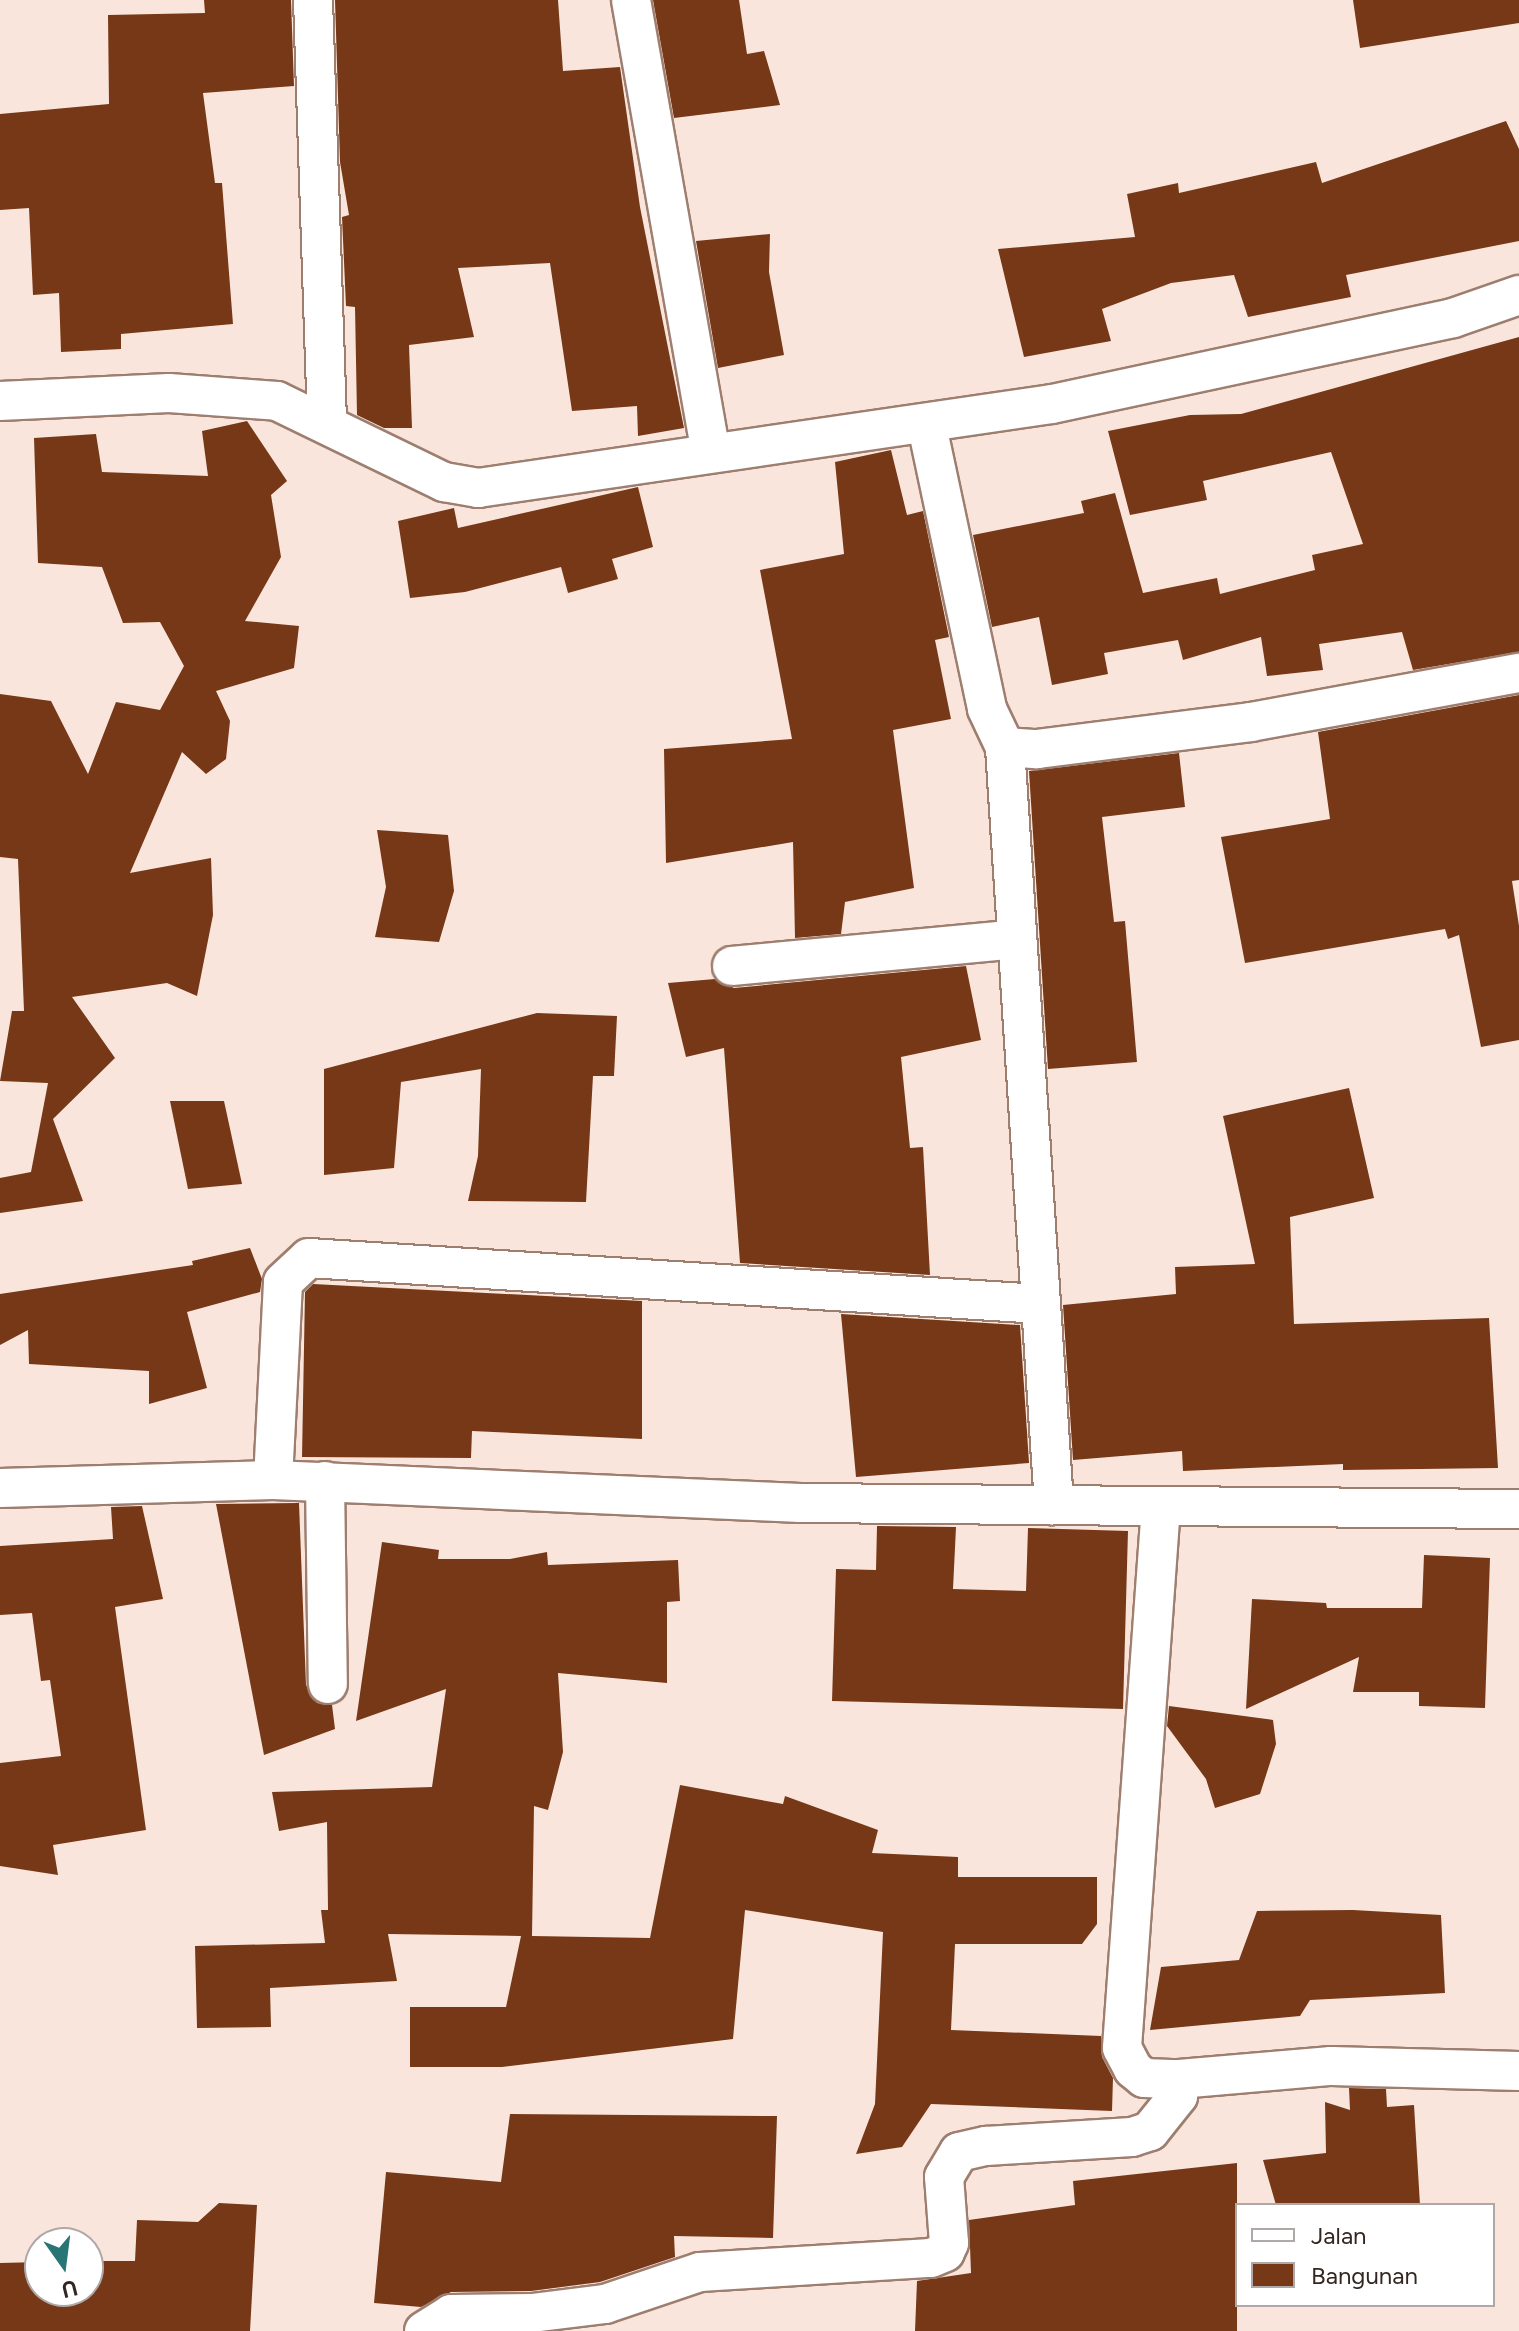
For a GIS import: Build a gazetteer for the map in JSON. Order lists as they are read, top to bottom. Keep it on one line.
{"legend":["Jalan","Bangunan"],"north":"bottom"}
